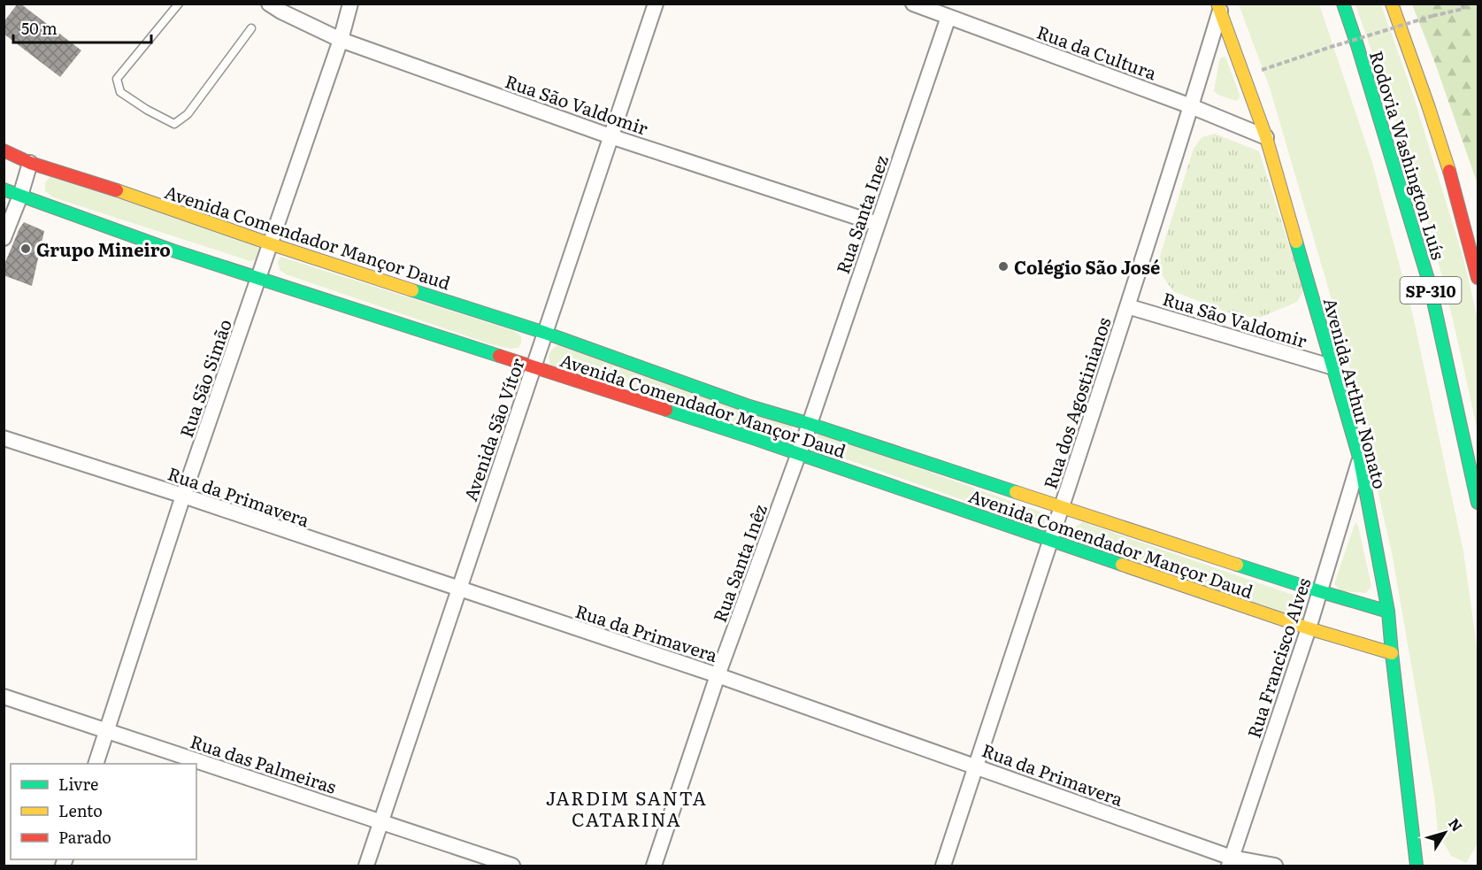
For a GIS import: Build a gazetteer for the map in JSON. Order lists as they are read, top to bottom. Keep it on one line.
{"streets":{"main road":["Rodovia Washington Luís","Avenida Comendador Mançor Daud","SP-310","Avenida Arthur Nonato"],"street":["Rua da Cultura","Rua São Valdomir","Rua Santa Inez","Rua São Simão","Rua dos Agostinianos","Avenida São Vítor","Rua da Primavera","Rua Santa Inêz","Rua Francisco Alves","Rua das Palmeiras"]},"crossings":[["Rua da Cultura","Rua Santa Inez"],["Rua da Cultura","Avenida Arthur Nonato"],["Rua da Cultura","Rua dos Agostinianos"],["Rua São Valdomir","Rua Santa Inez"],["Rua São Valdomir","Rua São Simão"],["Rua São Valdomir","Avenida Arthur Nonato"],["Rua São Valdomir","Rua dos Agostinianos"],["Rua São Valdomir","Avenida São Vítor"],["Rua Santa Inez","Avenida Comendador Mançor Daud"],["Rua Santa Inez","Rua Santa Inêz"],["Avenida Comendador Mançor Daud","Rua São Simão"],["Avenida Comendador Mançor Daud","Avenida Arthur Nonato"],["Avenida Comendador Mançor Daud","Rua dos Agostinianos"],["Avenida Comendador Mançor Daud","Avenida São Vítor"],["Avenida Comendador Mançor Daud","Rua Santa Inêz"],["Avenida Comendador Mançor Daud","Rua Francisco Alves"],["Rua São Simão","Rua da Primavera"],["Rua São Simão","Rua das Palmeiras"],["Avenida Arthur Nonato","Rua dos Agostinianos"],["Avenida Arthur Nonato","Rua Francisco Alves"],["Rua dos Agostinianos","Rua da Primavera"],["Avenida São Vítor","Rua da Primavera"],["Avenida São Vítor","Rua das Palmeiras"],["Rua da Primavera","Rua Santa Inêz"],["Rua da Primavera","Rua Francisco Alves"]],"districts":["JARDIM SANTA CATARINA"],"places":["Grupo Mineiro","Colégio São José"],"legend":["Livre","Lento","Parado"],"scale_bar":"50 m","north":"top right"}
